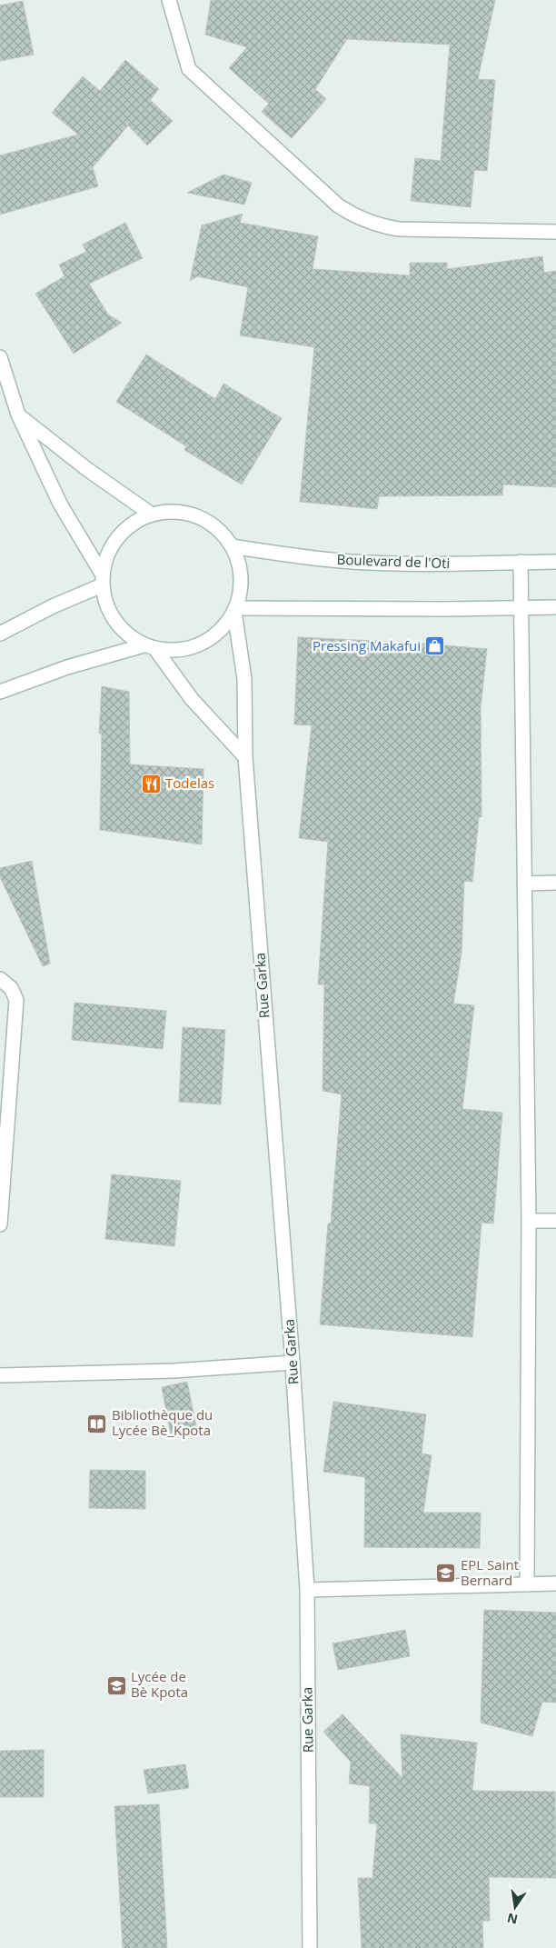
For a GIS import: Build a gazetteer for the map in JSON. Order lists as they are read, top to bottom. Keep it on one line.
{"streets":{"street":["Boulevard de l'Oti","Rue Garka"]},"crossings":[["Boulevard de l'Oti","Rue Garka"]],"places":{"shop":["Pressing Makafui"],"restaurant":["Todelas"],"library":["Bibliothèque du Lycée Bè_Kpota"],"school or university":["EPL Saint Bernard","Lycée de Bè Kpota"]},"north":"bottom"}
